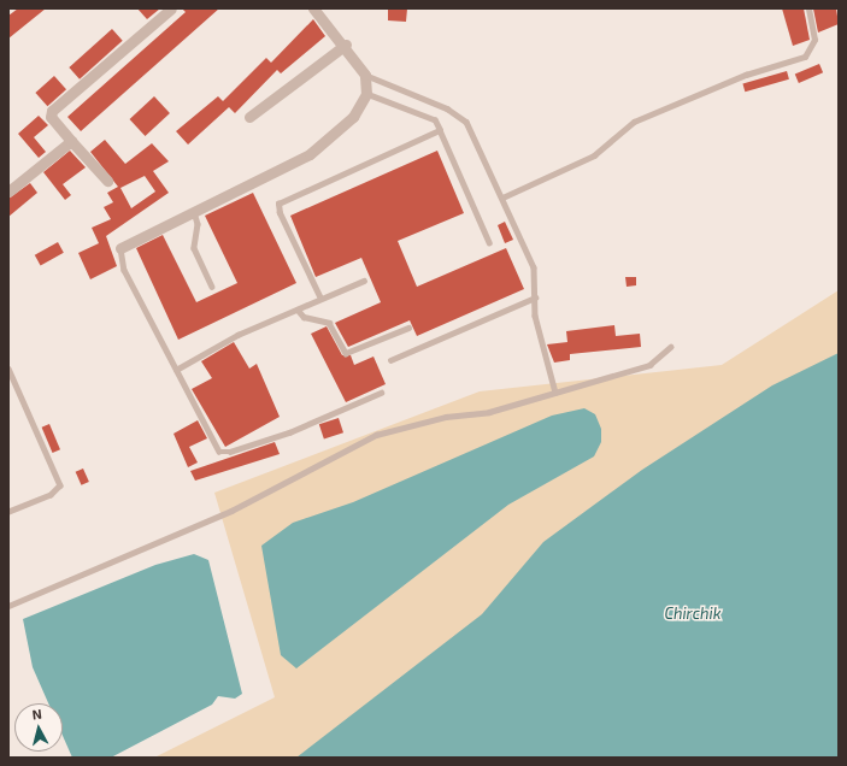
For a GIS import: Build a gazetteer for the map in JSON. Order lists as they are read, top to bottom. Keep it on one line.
{"water":["Chirchik"],"north":"top"}
